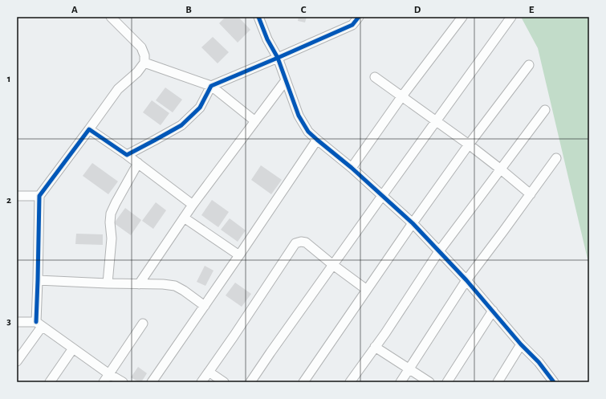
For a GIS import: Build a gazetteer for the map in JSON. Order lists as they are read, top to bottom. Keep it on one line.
{"grid":{"columns":["A","B","C","D","E"],"rows":["1","2","3"]}}
